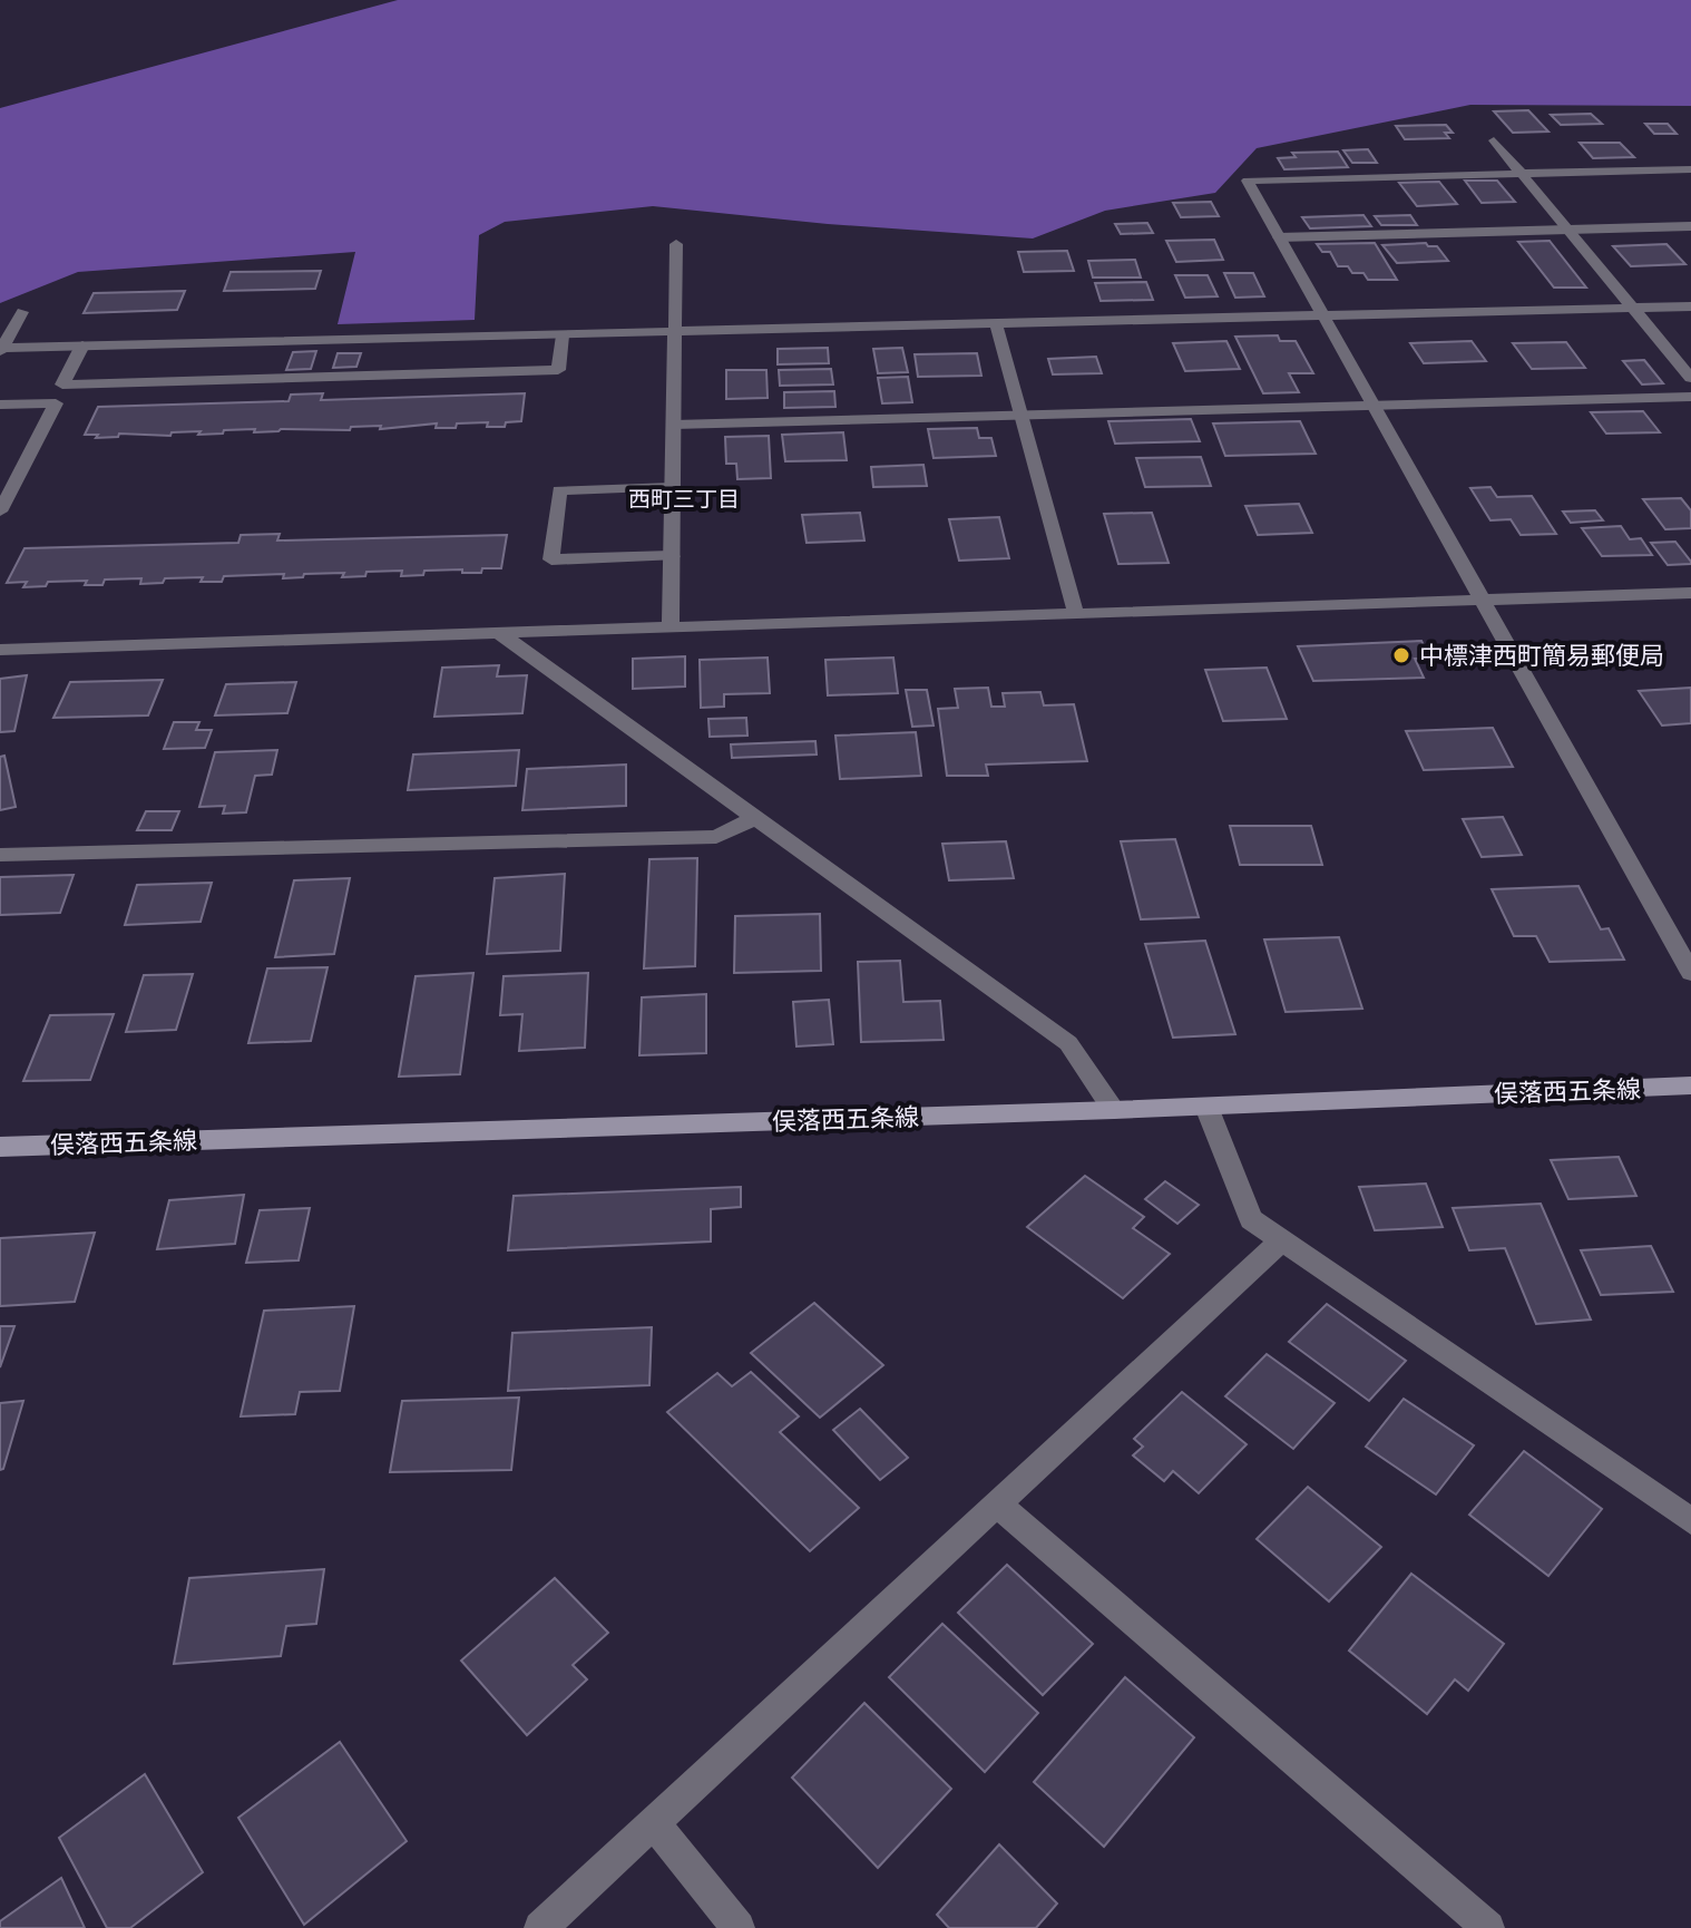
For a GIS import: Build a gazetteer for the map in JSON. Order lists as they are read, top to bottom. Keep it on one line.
{"streets":{"main road":["俣落西五条線"]},"districts":["西町三丁目"],"places":["中標津西町簡易郵便局"]}
